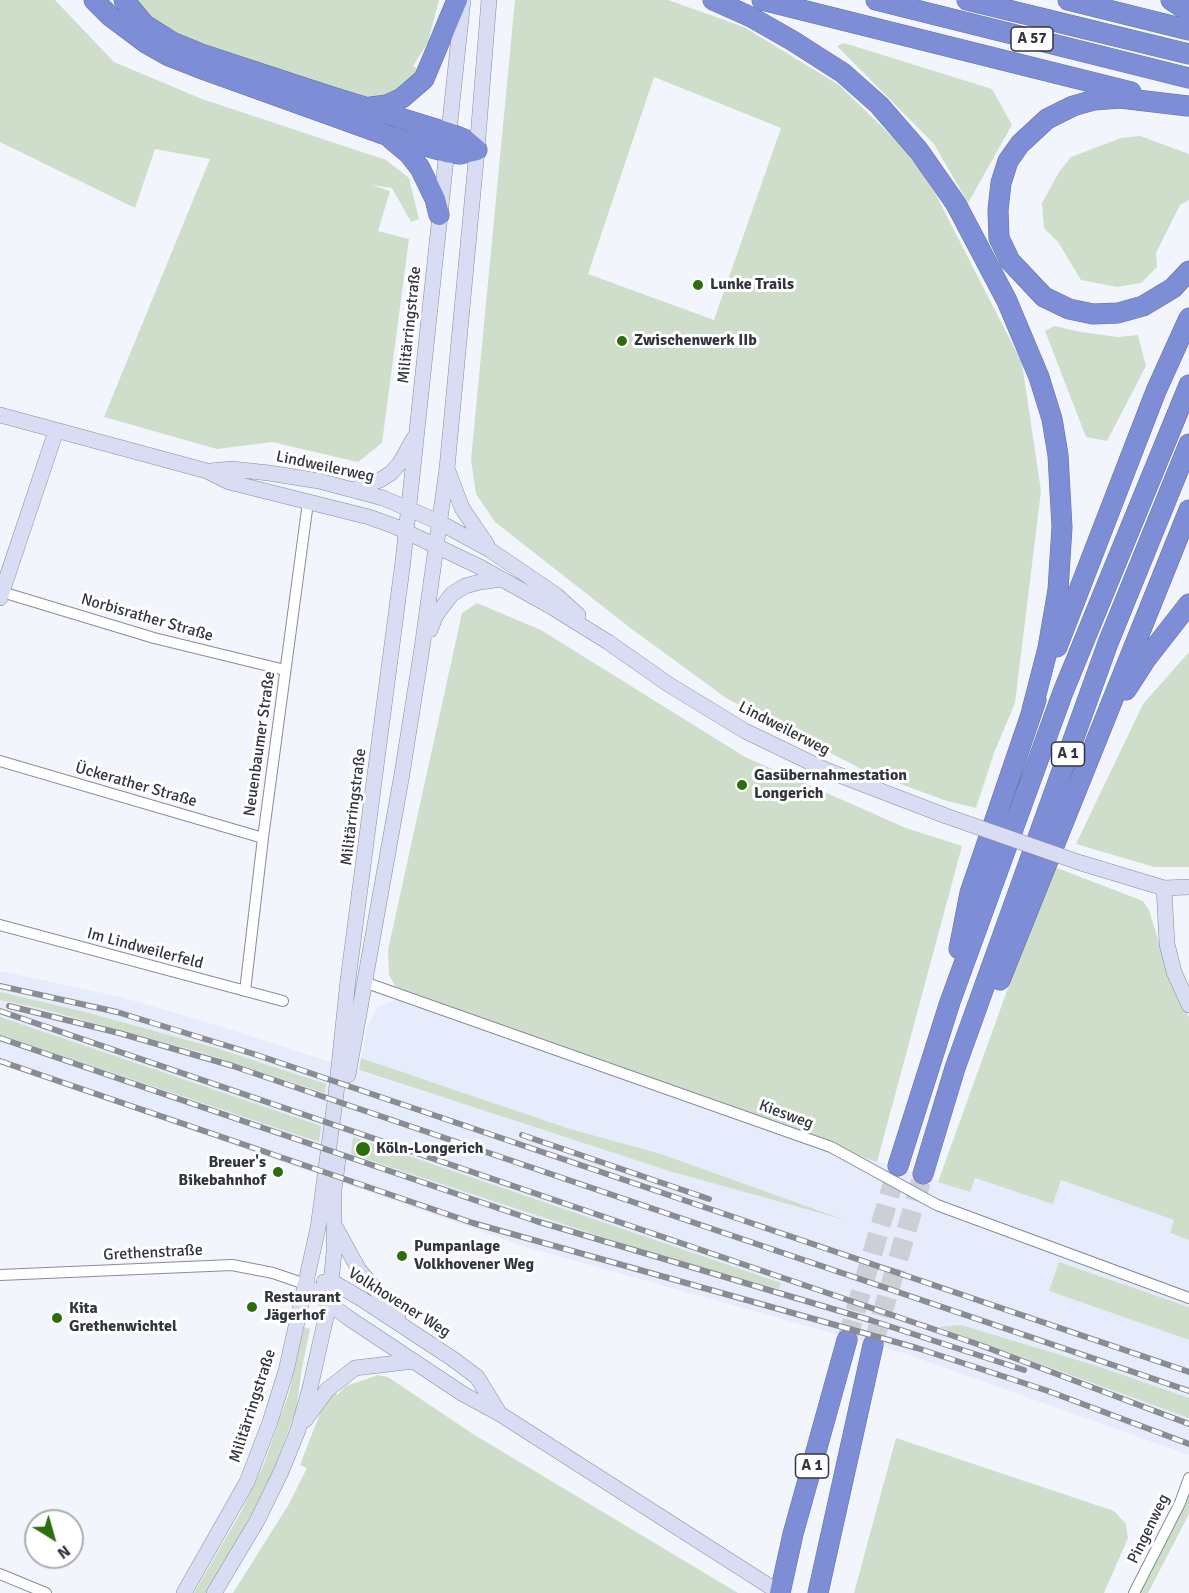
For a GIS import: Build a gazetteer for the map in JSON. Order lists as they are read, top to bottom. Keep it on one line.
{"streets":{"highway":["A 57","A 1"],"main road":["Militärringstraße","Lindweilerweg","Volkhovener Weg"],"street":["Norbisrather Straße","Neuenbaumer Straße","Ückerather Straße","Im Lindweilerfeld","Kiesweg","Grethenstraße","Pingenweg"]},"crossings":[["Militärringstraße","Lindweilerweg"],["Militärringstraße","Grethenstraße"],["Militärringstraße","Volkhovener Weg"],["Lindweilerweg","Neuenbaumer Straße"],["Norbisrather Straße","Neuenbaumer Straße"],["Neuenbaumer Straße","Ückerather Straße"],["Neuenbaumer Straße","Im Lindweilerfeld"],["A 1","Volkhovener Weg"],["Grethenstraße","Volkhovener Weg"]],"places":["Lunke Trails","Zwischenwerk IIb","Gasübernahmestation Longerich","Köln-Longerich","Breuer's Bikebahnhof","Pumpanlage Volkhovener Weg","Restaurant Jägerhof","Kita Grethenwichtel"],"north":"bottom right"}
